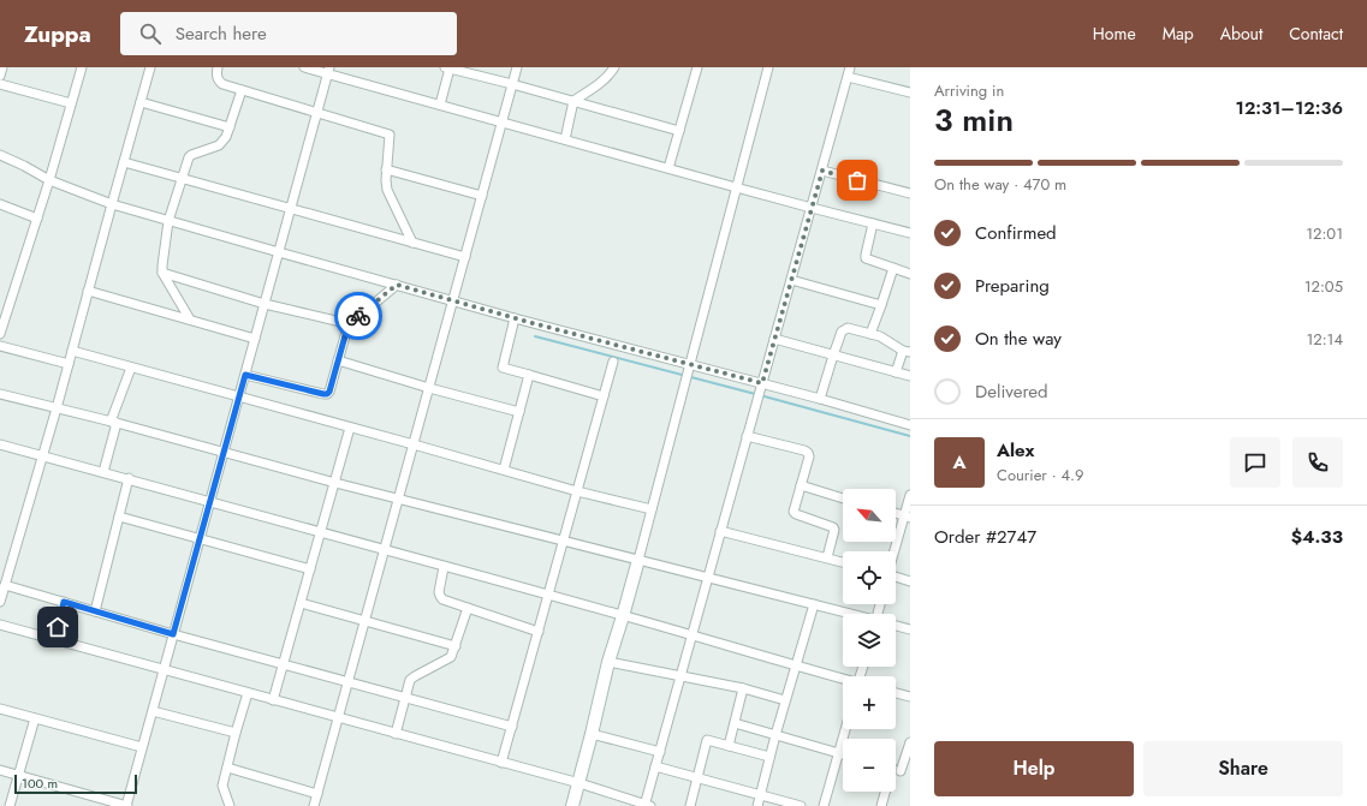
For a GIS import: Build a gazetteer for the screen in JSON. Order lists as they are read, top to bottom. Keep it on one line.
{"scale_bar":"100 m","north":"top left","page":{"header":"Zuppa","search":"Search here","nav":["Home","Map","About","Contact"],"heading":["3 min","Arriving in","12:31–12:36"],"panel":["Alex","Courier · 4.9","Order #2747","$4.33"],"bar":"On the way · 470 m","list":[["Confirmed","12:01"],["Preparing","12:05"],["On the way","12:14"],"Delivered"],"round":"A","map_buttons":["+","−"],"buttons":["Help","Share"],"scale":"100 m"}}
